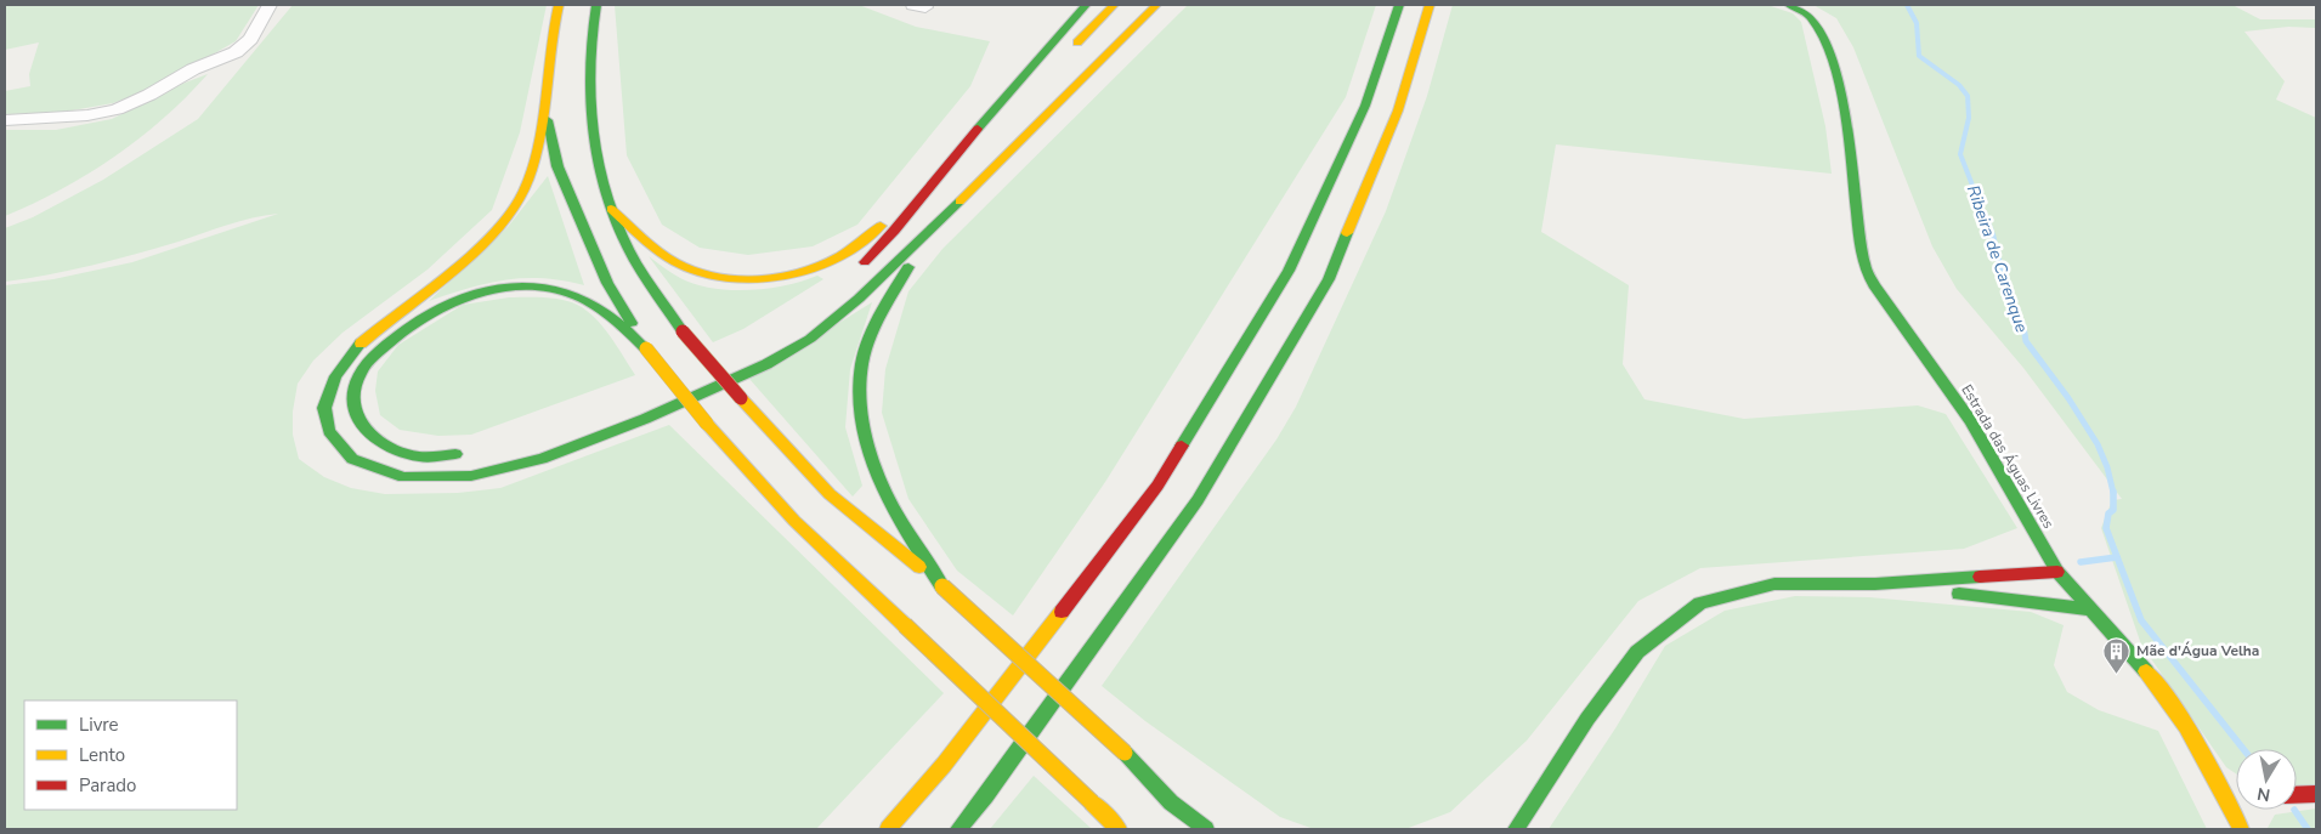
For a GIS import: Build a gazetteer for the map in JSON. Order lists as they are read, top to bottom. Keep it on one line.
{"streets":{"main road":["Estrada das Águas Livres"]},"water":["Ribeira de Carenque"],"places":{"building":["Mãe d'Água Velha"]},"legend":["Livre","Lento","Parado"],"north":"bottom"}
